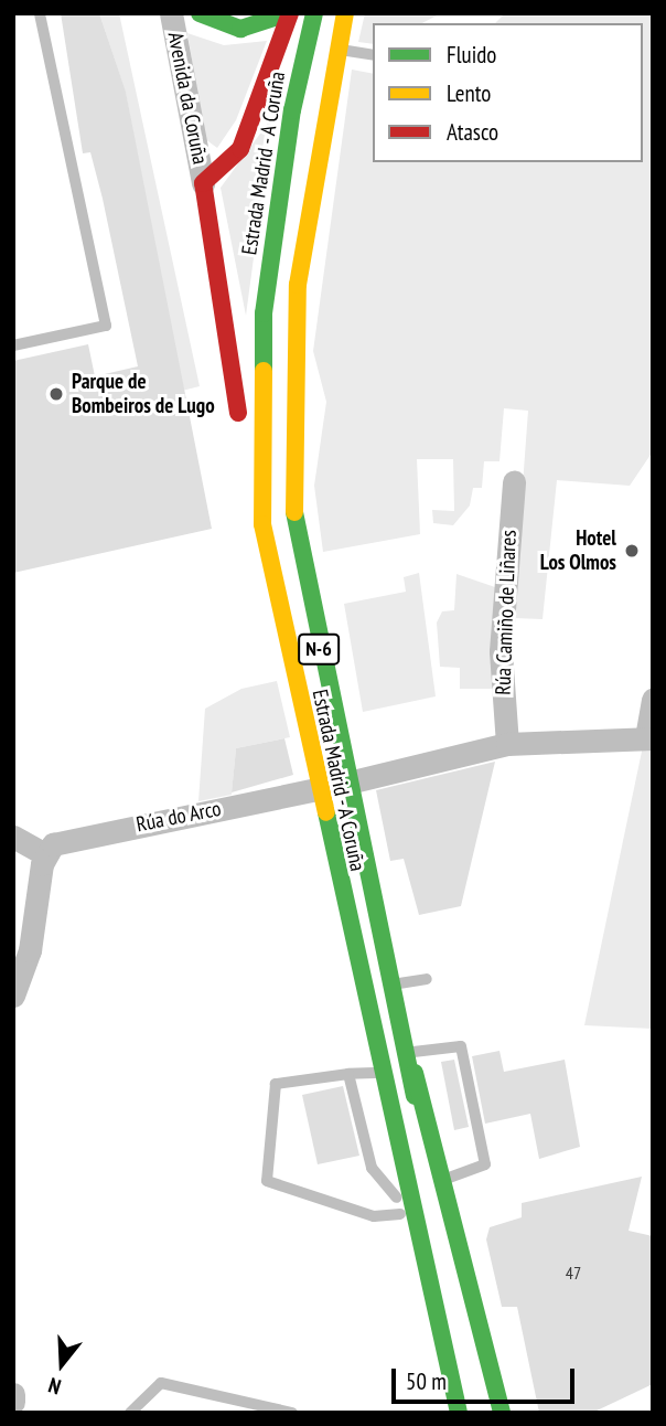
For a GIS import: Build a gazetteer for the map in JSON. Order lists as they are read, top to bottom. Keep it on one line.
{"streets":{"main road":["Estrada Madrid - A Coruña","N-6"],"street":["Avenida da Coruña","Rúa Camiño de Liñares","Rúa do Arco"]},"crossings":[["Avenida da Coruña","N-6"],["Estrada Madrid - A Coruña","N-6"],["Estrada Madrid - A Coruña","Rúa do Arco"]],"places":["Parque de Bombeiros de Lugo","Hotel Los Olmos"],"house_numbers":["47"],"legend":["Fluido","Lento","Atasco"],"scale_bar":"50 m","north":"bottom"}
